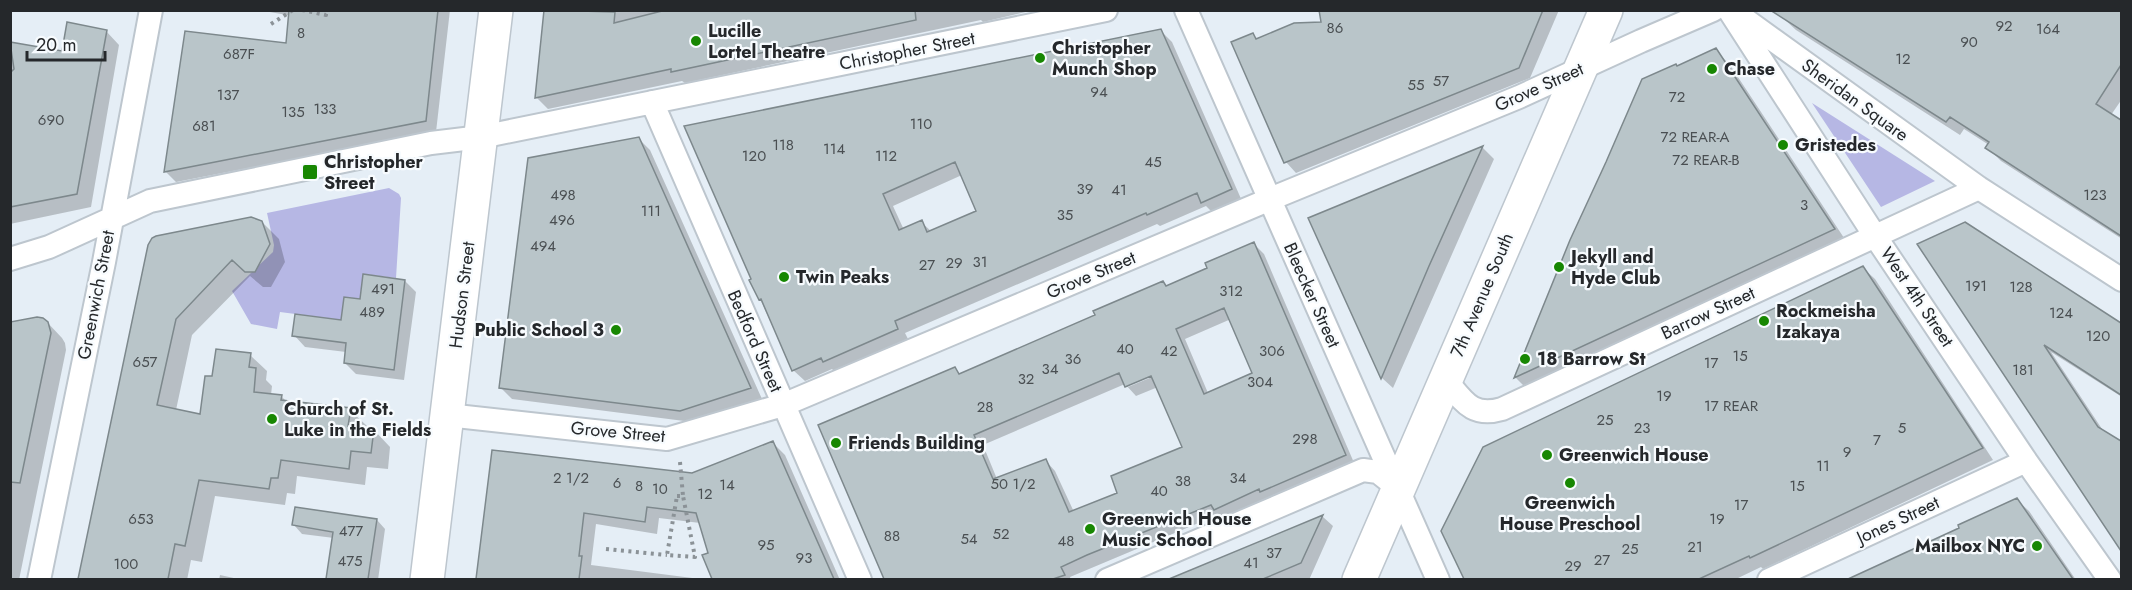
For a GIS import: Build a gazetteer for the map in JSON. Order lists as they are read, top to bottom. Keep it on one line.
{"streets":{"main road":["Hudson Street","7th Avenue South"],"street":["Christopher Street","Grove Street","Sheridan Square","Greenwich Street","Bleecker Street","West 4th Street","Barrow Street","Bedford Street","Jones Street"]},"crossings":[["Christopher Street","Greenwich Street"],["Christopher Street","Hudson Street"],["Christopher Street","Bedford Street"],["Grove Street","Hudson Street"],["Grove Street","Bleecker Street"],["Grove Street","7th Avenue South"],["Grove Street","Bedford Street"],["Sheridan Square","West 4th Street"],["Sheridan Square","Barrow Street"],["Bleecker Street","7th Avenue South"],["7th Avenue South","Barrow Street"],["West 4th Street","Barrow Street"],["West 4th Street","Jones Street"]],"places":{"other":["Lucille Lortel Theatre","Christopher Munch Shop","Chase","Gristedes","Jekyll and Hyde Club","Twin Peaks","Rockmeisha Izakaya","Public School 3","18 Barrow St","Church of St. Luke in the Fields","Friends Building","Greenwich House","Greenwich House Preschool","Greenwich House Music School","Mailbox NYC"],"transit":["Christopher Street"]},"house_numbers":["92","86","164","8","90","687F","12","57","55","94","137","72","133","135","690","110","681","72 REAR-A","118","114","120","112","72 REAR-B","45","39","41","498","123","3","111","35","496","494","31","29","27","191","128","491","312","489","124","120","40","42","306","15","36","657","17","34","181","32","304","19","17 REAR","28","25","23","5","298","7","9","11","2 1/2","34","38","6","50 1/2","14","8","15","10","40","12","17","653","19","477","52","88","54","48","95","21","25","37","93","27","475","41","100","29"],"scale_bar":"20 m"}
